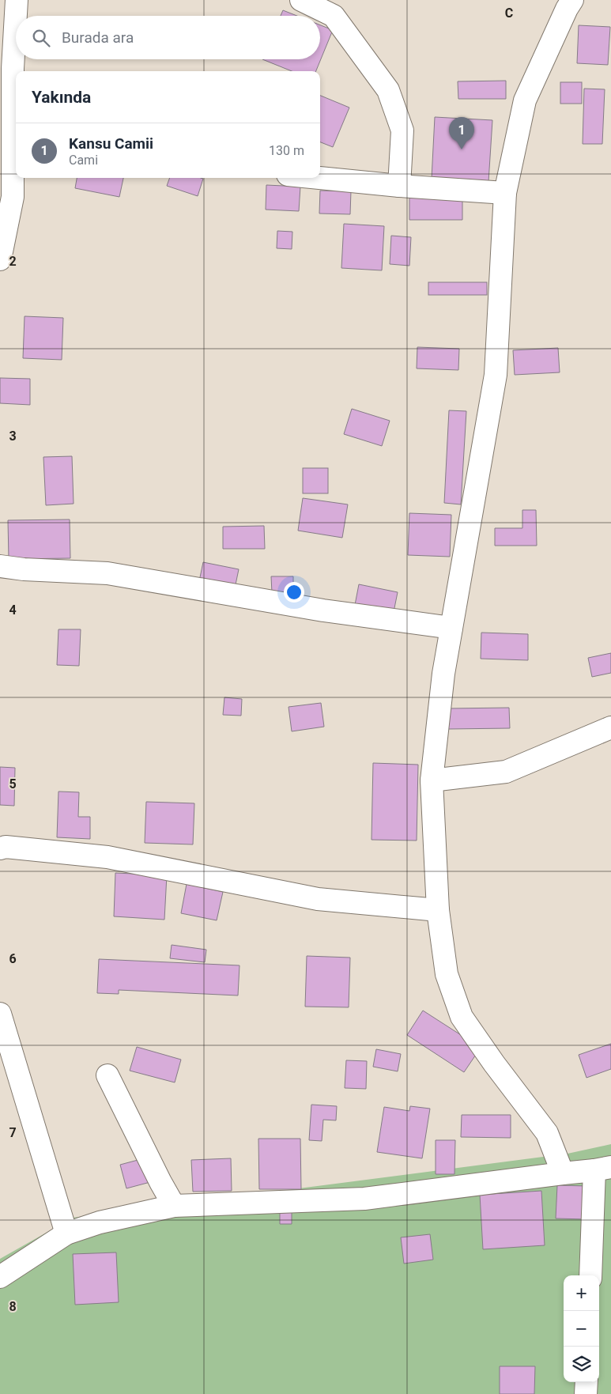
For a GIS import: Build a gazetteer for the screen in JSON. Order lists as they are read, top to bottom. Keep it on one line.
{"page":{"search":"Burada ara","heading":"Yakında","pins":"1","list":[{"mark":"1","name":"Kansu Camii","note":"Cami","value":"130 m"}],"map_buttons":["+","−"]},"grid":{"columns":["C"],"rows":["2","3","4","5","6","7","8"]}}
